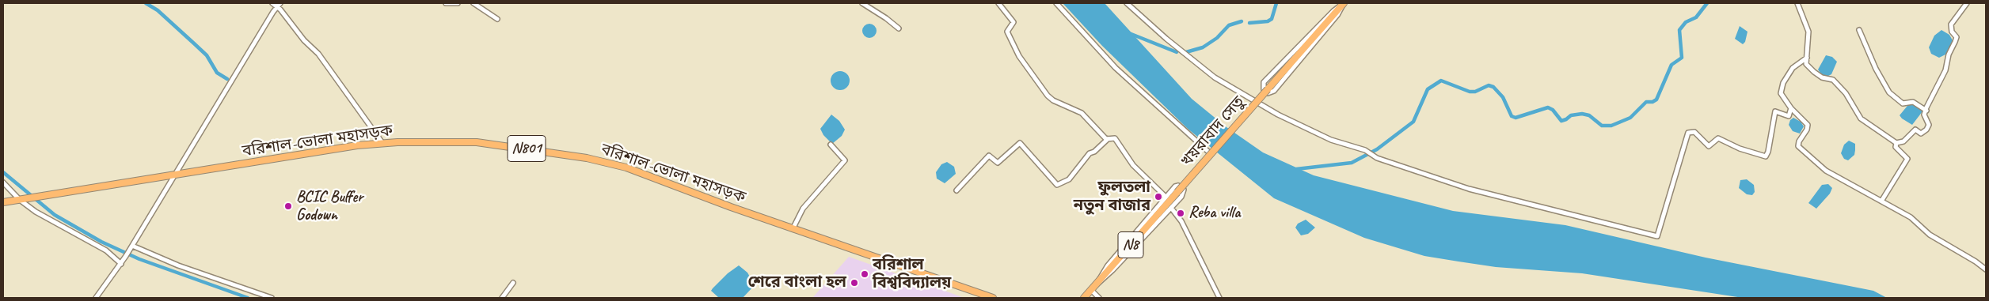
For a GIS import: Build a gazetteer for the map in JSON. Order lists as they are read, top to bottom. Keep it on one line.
{"streets":{"highway":["খয়রাবাদ সেতু","বরিশাল-ভোলা মহাসড়ক","N801","N8"]},"crossings":[["খয়রাবাদ সেতু","N8"]],"places":["ফুলতলা নতুন বাজার","BCIC Buffer Godown","Reba villa","বরিশাল বিশ্ববিদ্যালয়","শেরে বাংলা হল"]}
